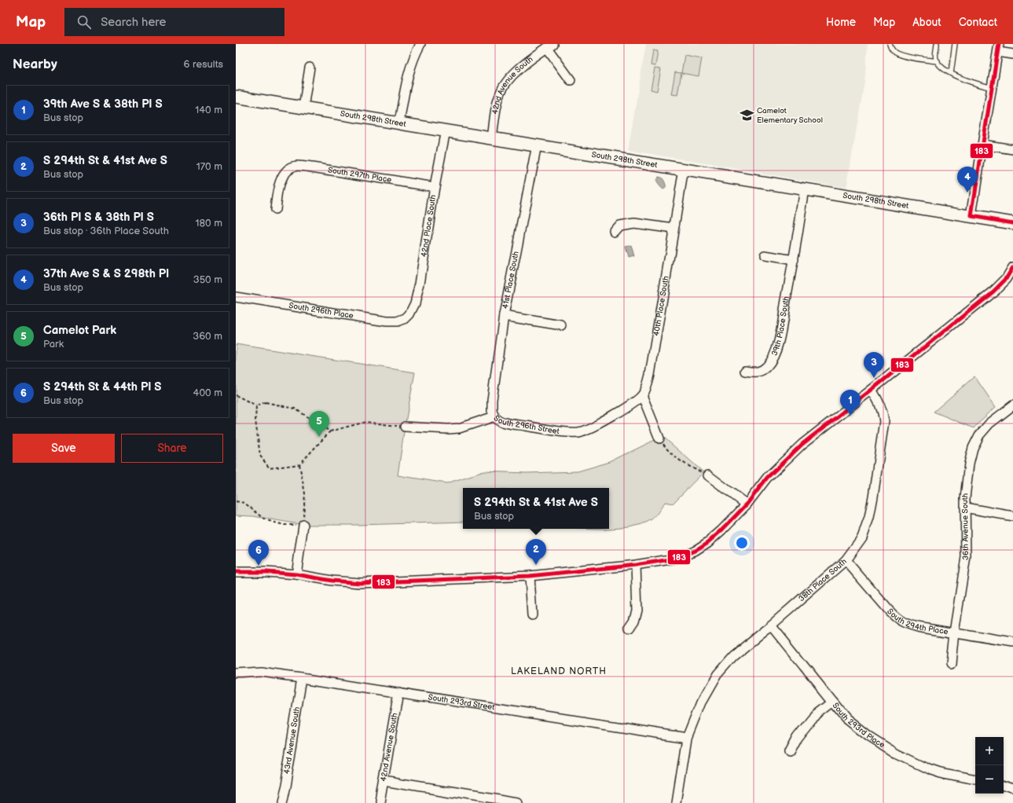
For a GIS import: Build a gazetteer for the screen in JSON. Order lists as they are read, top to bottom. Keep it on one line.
{"streets":{"street":["42nd Avenue South","South 298th Street","South 297th Place","42nd Place South","41st Place South","40th Place South","South 296th Place","39th Place South","South 296th Street","36th Avenue South","38th Place South","South 294th Place","South 293rd Street","South 293rd Place","43rd Avenue South"]},"crossings":[["42nd Avenue South","South 298th Street"],["42nd Avenue South","South 293rd Street"],["South 298th Street","42nd Place South"],["South 298th Street","41st Place South"],["South 298th Street","40th Place South"],["South 298th Street","39th Place South"],["South 297th Place","42nd Place South"],["42nd Place South","South 296th Place"],["41st Place South","South 296th Street"],["40th Place South","South 296th Street"],["36th Avenue South","South 294th Place"],["38th Place South","South 294th Place"],["38th Place South","South 293rd Street"],["38th Place South","South 293rd Place"],["South 293rd Street","43rd Avenue South"]],"districts":["LAKELAND NORTH"],"places":{"school or university":["Camelot Elementary School"]},"lines":["transit line 183"],"page":{"header":"Map","search":"Search here","nav":["Home","Map","About","Contact"],"heading":["Nearby","6 results"],"list":[{"mark":"1","name":"39th Ave S & 38th Pl S","note":"Bus stop","value":"140 m"},{"mark":"2","name":"S 294th St & 41st Ave S","note":"Bus stop","value":"170 m"},{"mark":"3","name":"36th Pl S & 38th Pl S","note":"Bus stop · 36th Place South","value":"180 m"},{"mark":"4","name":"37th Ave S & S 298th Pl","note":"Bus stop","value":"350 m"},{"mark":"5","name":"Camelot Park","note":"Park","value":"360 m"},{"mark":"6","name":"S 294th St & 44th Pl S","note":"Bus stop","value":"400 m"}],"pins":["4","3","1","5","2","6"],"buttons":["Save","Share"],"popup":["S 294th St & 41st Ave S","Bus stop"],"map_buttons":["+","−"]}}
